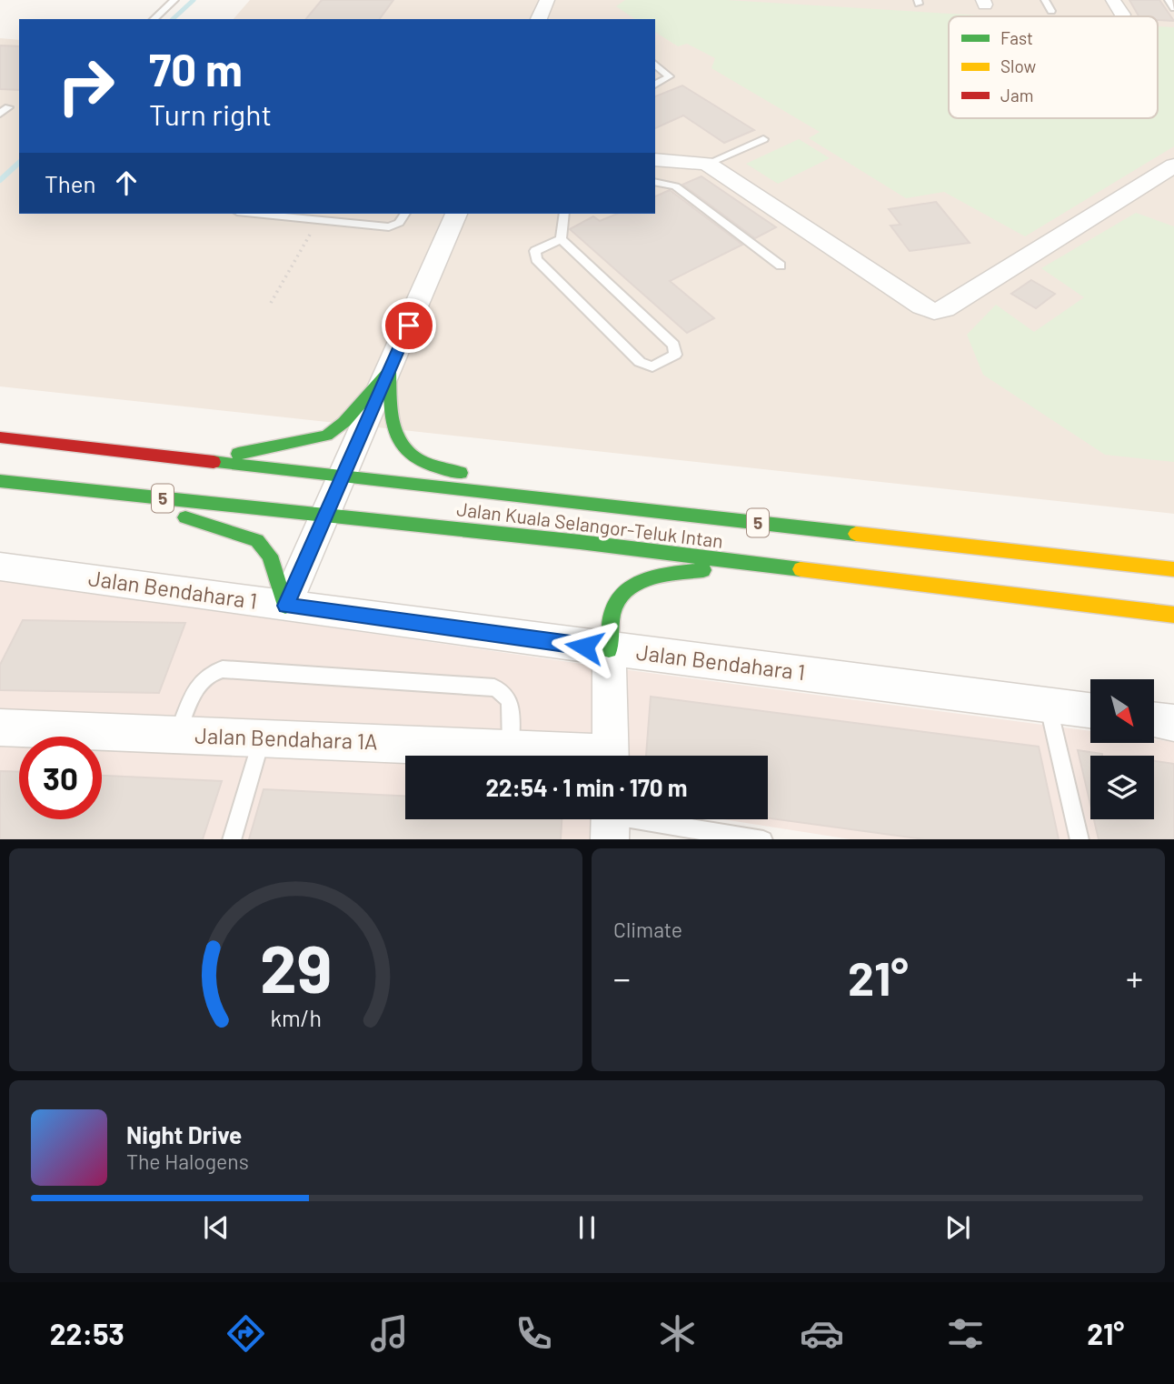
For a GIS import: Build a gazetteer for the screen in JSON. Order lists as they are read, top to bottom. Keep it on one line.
{"streets":{"highway":["5","Jalan Kuala Selangor-Teluk Intan"],"street":["Jalan Bendahara 1","Jalan Bendahara 1A"]},"legend":["Fast","Slow","Jam"],"north":"bottom right","page":{"turn":["70 m","Turn right"],"then":"Then","limit":"30","trip":"22:54 · 1 min · 170 m","tile":"Climate","heat":["−","21°","+"],"song":["Night Drive","The Halogens"],"tabs":["22:53","21°"],"gauge":["29","km/h"]}}
